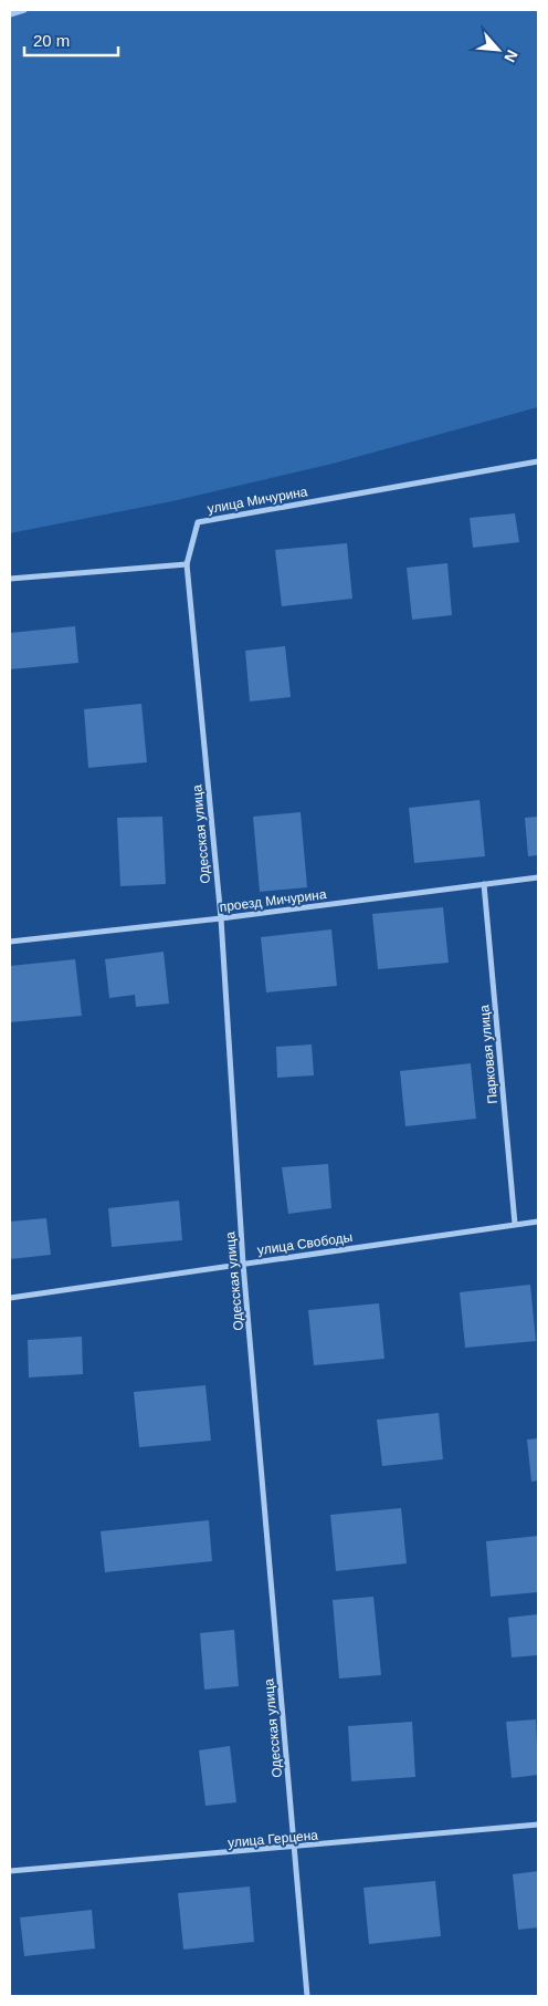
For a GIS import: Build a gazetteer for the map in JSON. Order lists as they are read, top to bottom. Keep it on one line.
{"streets":{"street":["улица Мичурина","Одесская улица","проезд Мичурина","Парковая улица","улица Свободы","улица Герцена"]},"crossings":[["улица Мичурина","Одесская улица"],["Одесская улица","проезд Мичурина"],["Одесская улица","улица Свободы"],["Одесская улица","улица Герцена"],["проезд Мичурина","Парковая улица"],["Парковая улица","улица Свободы"]],"scale_bar":"20 m","north":"bottom right"}
